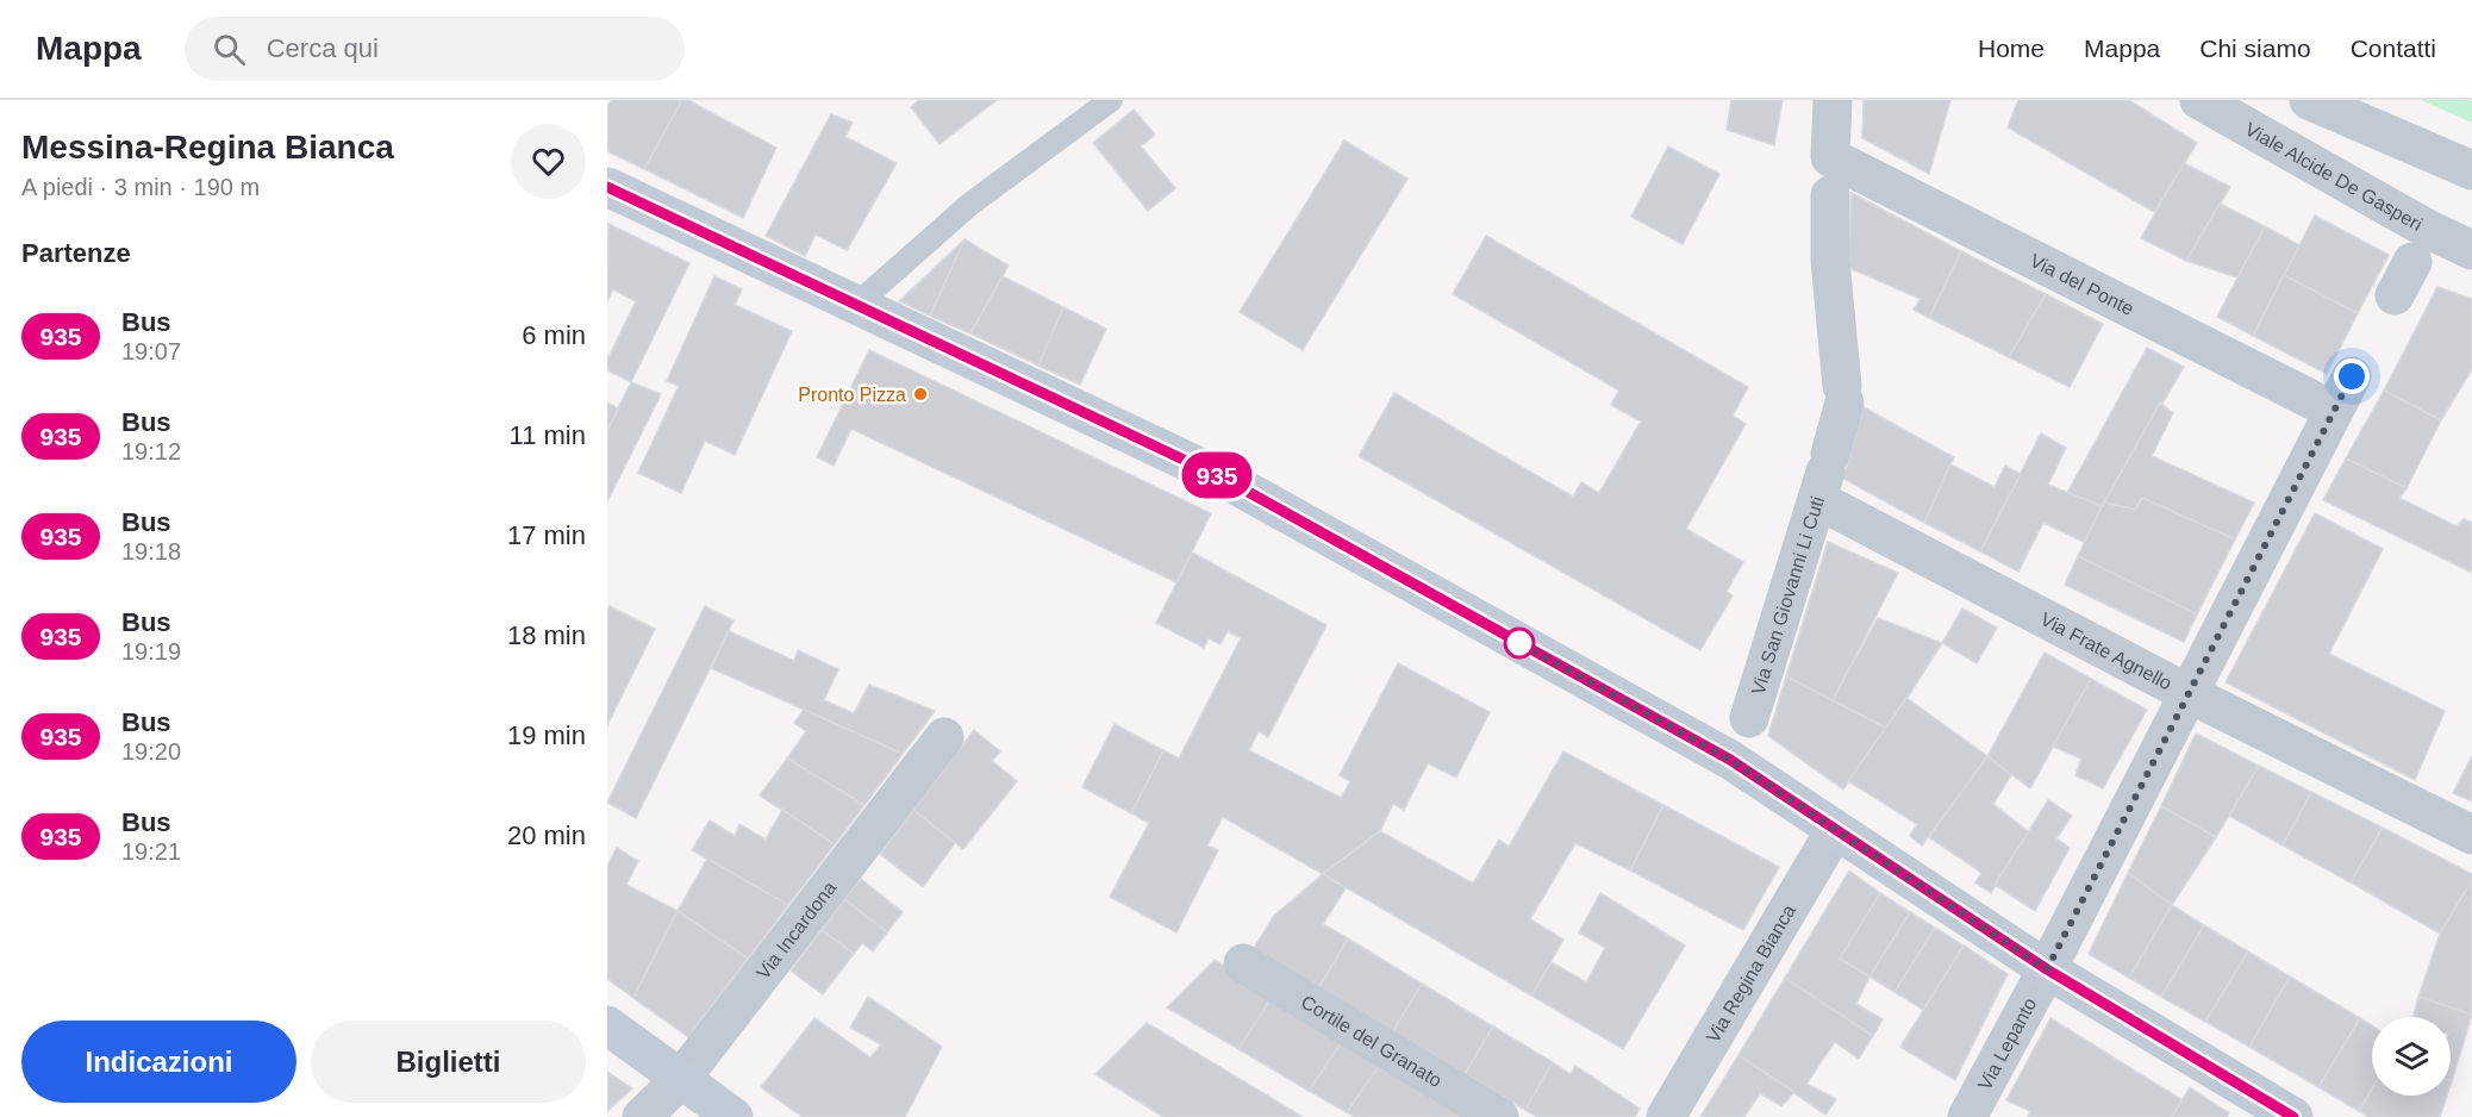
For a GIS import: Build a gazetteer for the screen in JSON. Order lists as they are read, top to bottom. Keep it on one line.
{"streets":{"street":["Viale Alcide De Gasperi","Via del Ponte","Via San Giovanni Li Cuti","Via Frate Agnello","Via Incardona","Via Regina Bianca","Cortile del Granato","Via Lepanto"]},"crossings":[["Via del Ponte","Via Lepanto"],["Via San Giovanni Li Cuti","Via Frate Agnello"],["Via Frate Agnello","Via Lepanto"]],"places":["Pronto Pizza"],"lines":["bus line 935"],"page":{"header":"Mappa","search":"Cerca qui","nav":["Home","Mappa","Chi siamo","Contatti"],"heading":[["Messina-Regina Bianca","A piedi · 3 min · 190 m"],"Partenze"],"on_map":"935","list":[{"mark":"935","name":"Bus","note":"19:07","value":"6 min"},{"mark":"935","name":"Bus","note":"19:12","value":"11 min"},{"mark":"935","name":"Bus","note":"19:18","value":"17 min"},{"mark":"935","name":"Bus","note":"19:19","value":"18 min"},{"mark":"935","name":"Bus","note":"19:20","value":"19 min"},{"mark":"935","name":"Bus","note":"19:21","value":"20 min"}],"buttons":["Indicazioni","Biglietti"]}}
